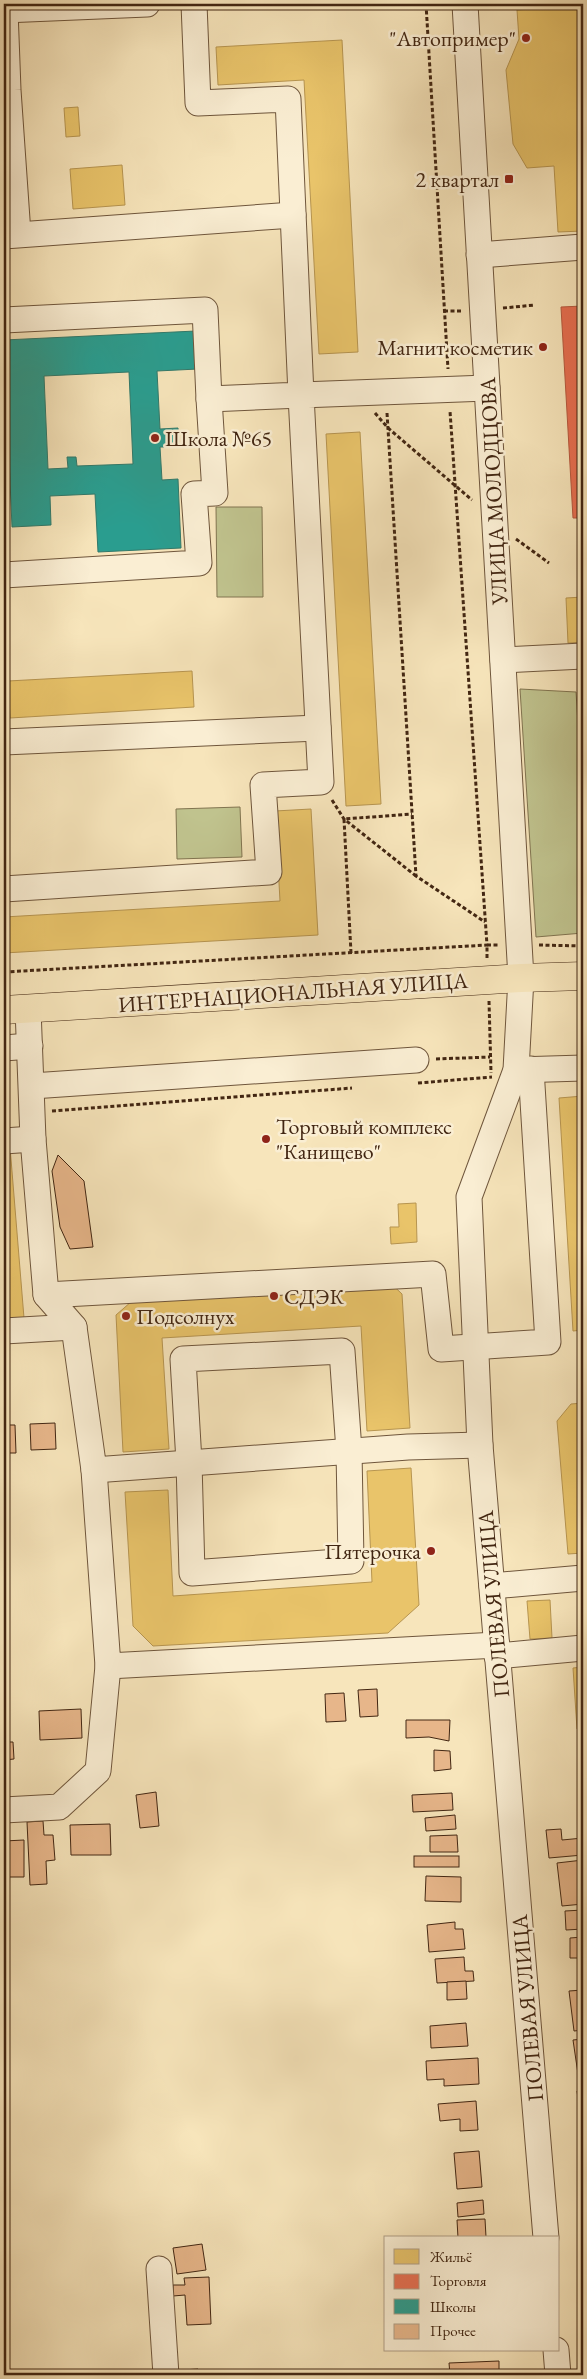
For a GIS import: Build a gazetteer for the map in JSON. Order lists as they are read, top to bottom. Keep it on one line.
{"streets":{"main road":["ИНТЕРНАЦИОНАЛЬНАЯ УЛИЦА"],"street":["УЛИЦА МОЛОДЦОВА","ПОЛЕВАЯ УЛИЦА"]},"crossings":[["УЛИЦА МОЛОДЦОВА","ИНТЕРНАЦИОНАЛЬНАЯ УЛИЦА"],["УЛИЦА МОЛОДЦОВА","ПОЛЕВАЯ УЛИЦА"],["ИНТЕРНАЦИОНАЛЬНАЯ УЛИЦА","ПОЛЕВАЯ УЛИЦА"]],"places":{"other":["\"Автопример\"","Магнит косметик","Школа №65","Торговый комплекс \"Канищево\"","СДЭК","Подсолнух","Пятерочка"],"transit":["2 квартал"]},"legend":["Жильё","Торговля","Школы","Прочее"]}
